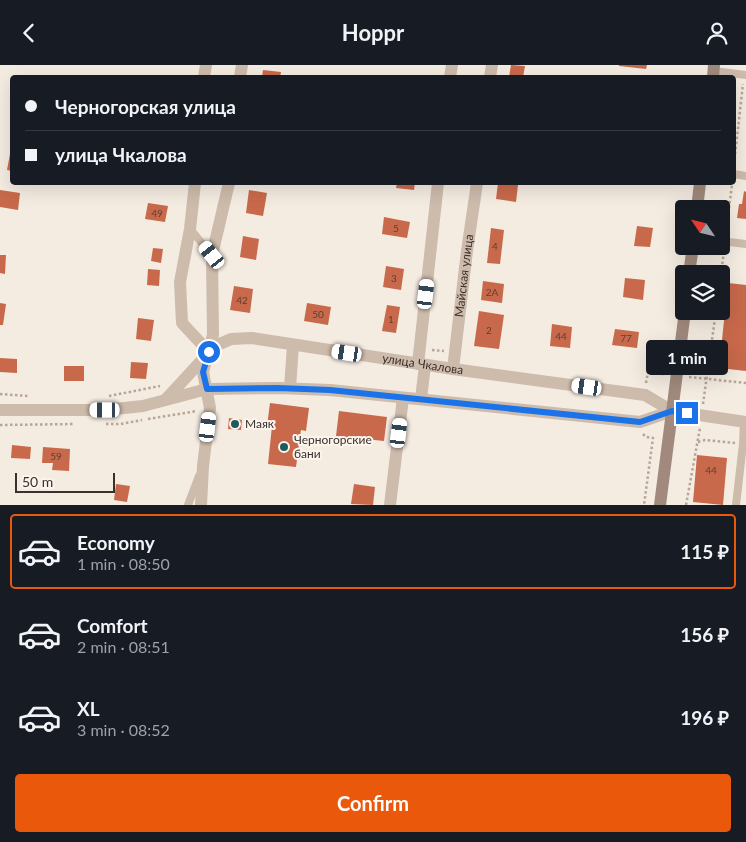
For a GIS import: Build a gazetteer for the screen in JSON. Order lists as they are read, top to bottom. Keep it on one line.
{"streets":{"street":["Майская улица","улица Чкалова"]},"crossings":[["Майская улица","улица Чкалова"]],"places":["Маяк","Черногорские бани"],"house_numbers":["49","5","4","3","2А","42","50","1","2","44","77","59","44"],"scale_bar":"50 m","north":"top left","page":{"header":"Hoppr","banner":["Черногорская улица","улица Чкалова"],"bubble":"1 min","scale":"50 m","list":[{"name":"Economy","note":"1 min · 08:50","value":"115 ₽"},{"name":"Comfort","note":"2 min · 08:51","value":"156 ₽"},{"name":"XL","note":"3 min · 08:52","value":"196 ₽"}],"buttons":"Confirm"}}
